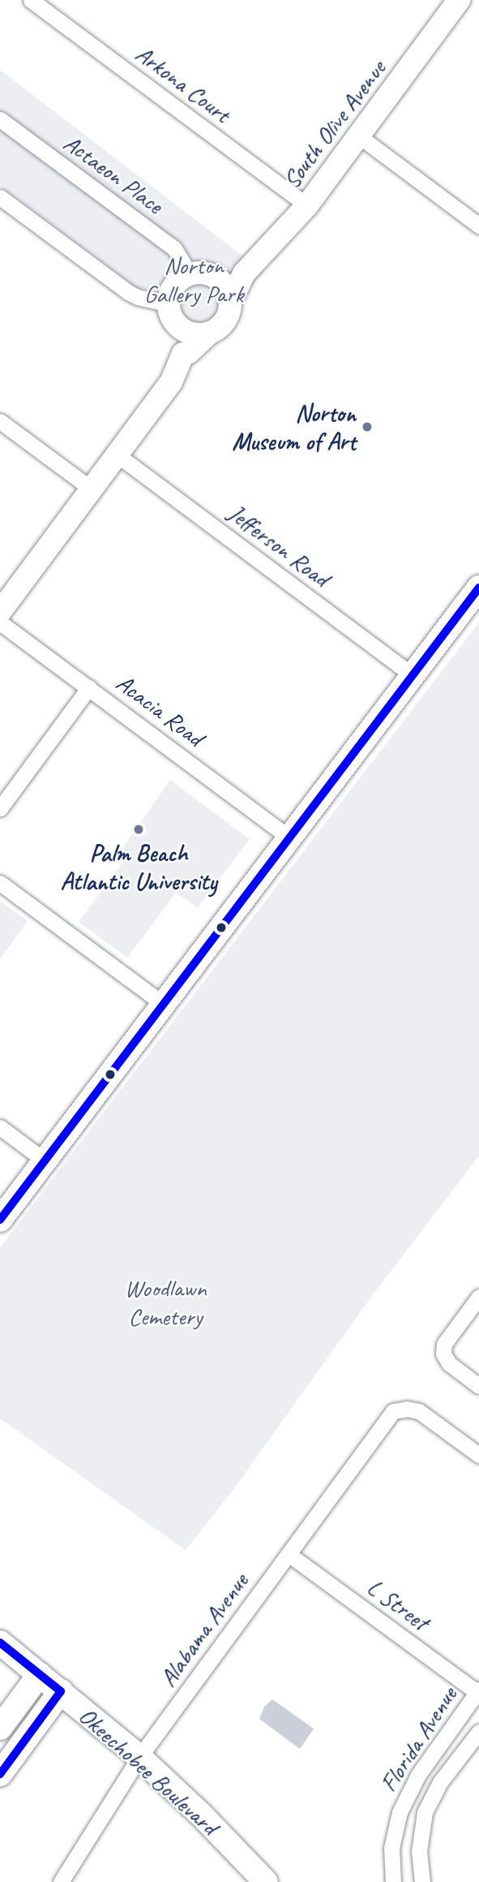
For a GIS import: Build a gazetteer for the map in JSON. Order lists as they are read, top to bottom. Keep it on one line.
{"streets":{"main road":["Okeechobee Boulevard"],"street":["Arkona Court","South Olive Avenue","Actaeon Place","Jefferson Road","Acacia Road","L Street","Alabama Avenue","Florida Avenue"]},"crossings":[["Arkona Court","South Olive Avenue"],["South Olive Avenue","Actaeon Place"],["L Street","Alabama Avenue"],["L Street","Florida Avenue"],["Alabama Avenue","Okeechobee Boulevard"]],"parks":["Norton Gallery Park","Woodlawn Cemetery"],"places":["Norton Museum of Art","Palm Beach Atlantic University"]}
